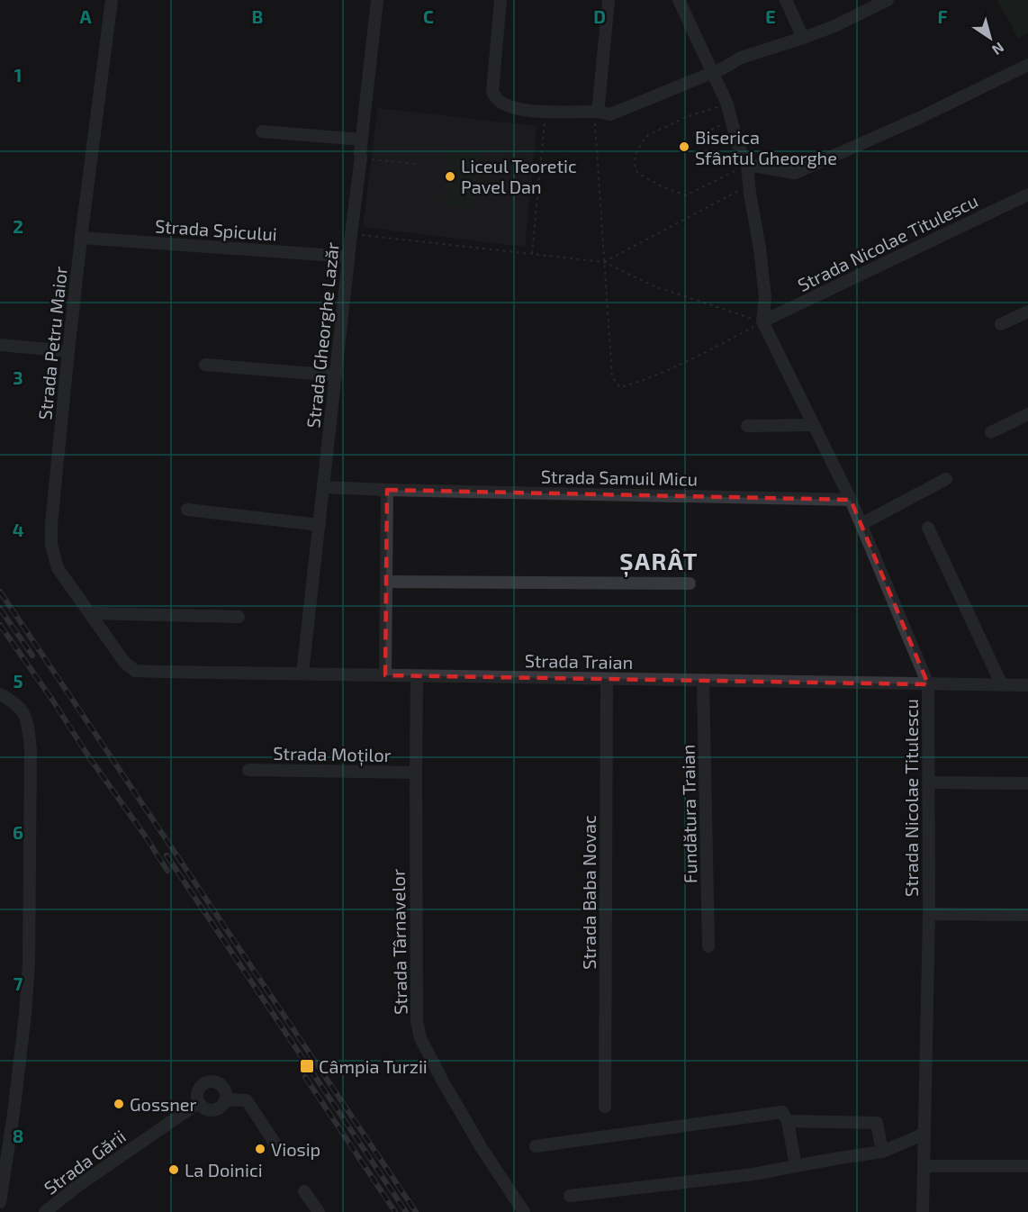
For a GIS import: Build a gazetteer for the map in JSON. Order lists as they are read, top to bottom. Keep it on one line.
{"streets":{"street":["Strada Spicului","Strada Nicolae Titulescu","Strada Gheorghe Lazăr","Strada Petru Maior","Strada Samuil Micu","Strada Traian","Strada Moților","Fundătura Traian","Strada Baba Novac","Strada Târnavelor","Strada Gării"]},"crossings":[["Strada Spicului","Strada Gheorghe Lazăr"],["Strada Spicului","Strada Petru Maior"],["Strada Nicolae Titulescu","Strada Samuil Micu"],["Strada Nicolae Titulescu","Strada Traian"],["Strada Gheorghe Lazăr","Strada Samuil Micu"],["Strada Gheorghe Lazăr","Strada Traian"],["Strada Petru Maior","Strada Traian"],["Strada Traian","Fundătura Traian"],["Strada Traian","Strada Baba Novac"],["Strada Traian","Strada Târnavelor"],["Strada Moților","Strada Târnavelor"]],"districts":["ȘARÂT"],"places":{"other":["Biserica Sfântul Gheorghe","Liceul Teoretic Pavel Dan","Gossner","Viosip","La Doinici"],"transit":["Câmpia Turzii"]},"north":"bottom right","grid":{"columns":["A","B","C","D","E","F"],"rows":["1","2","3","4","5","6","7","8"]}}
